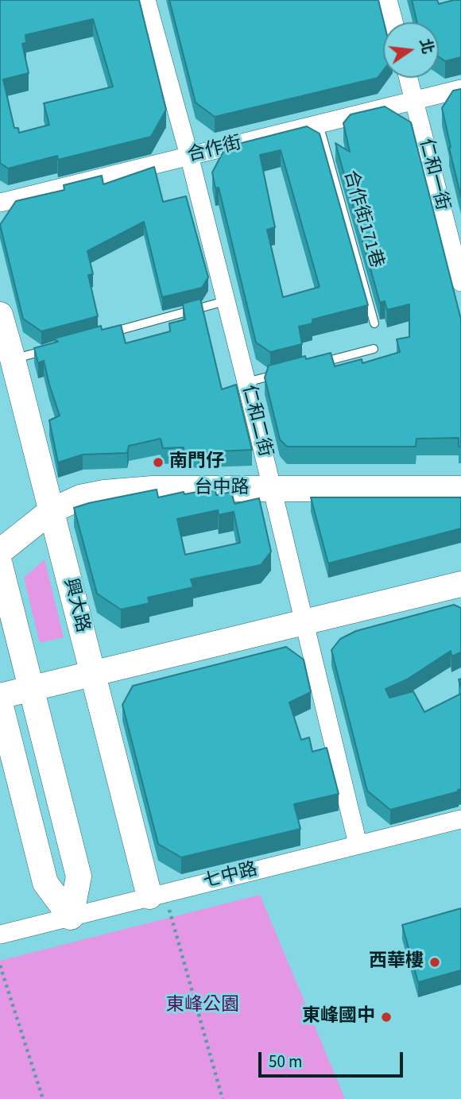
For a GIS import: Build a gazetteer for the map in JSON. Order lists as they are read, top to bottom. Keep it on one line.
{"streets":{"street":["合作街","仁和一街","仁和二街","台中路","興大路","七中路"],"lane":["合作街171巷"]},"crossings":[["合作街","仁和一街"],["合作街","合作街171巷"],["合作街","仁和二街"],["仁和二街","台中路"],["仁和二街","七中路"],["台中路","興大路"],["興大路","七中路"]],"parks":["東峰公園"],"places":["南門仔","西華樓","東峰國中"],"scale_bar":"50 m","north":"right"}
